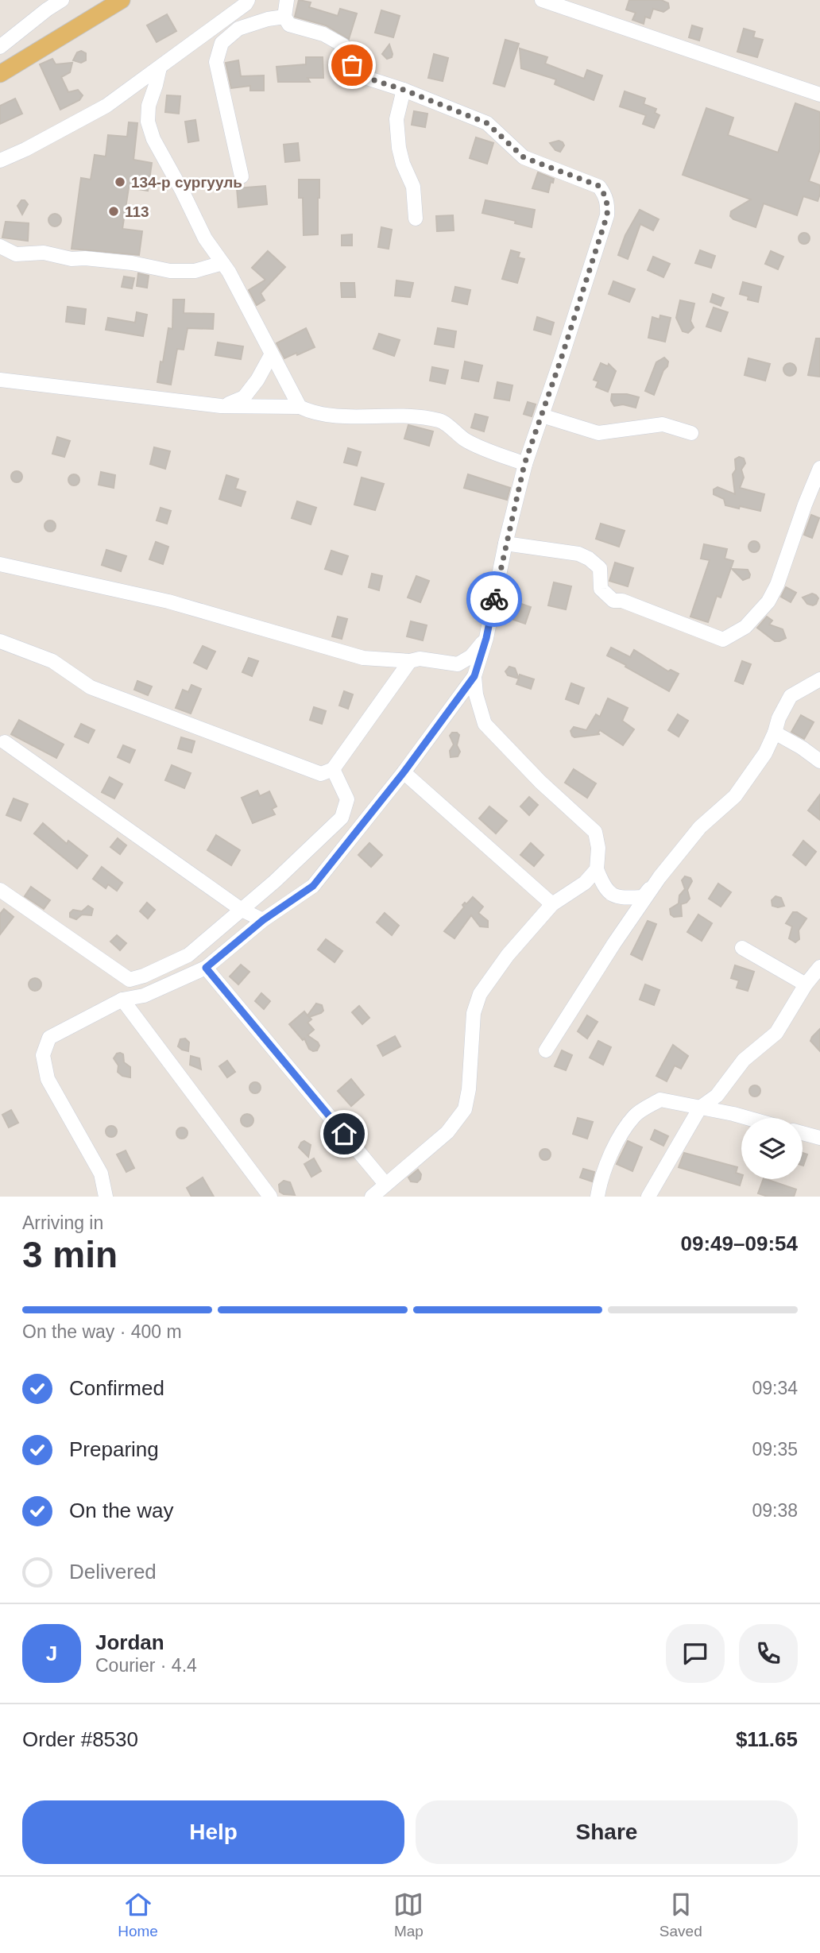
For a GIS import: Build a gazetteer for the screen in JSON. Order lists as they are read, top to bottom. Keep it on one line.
{"places":["134-р сургууль","113"],"page":{"heading":["3 min","Arriving in","09:49–09:54"],"panel":["Jordan","Courier · 4.4","Order #8530","$11.65"],"bar":"On the way · 400 m","list":[["Confirmed","09:34"],["Preparing","09:35"],["On the way","09:38"],"Delivered"],"round":"J","buttons":["Help","Share"],"tabs":["Home","Map","Saved"]}}
